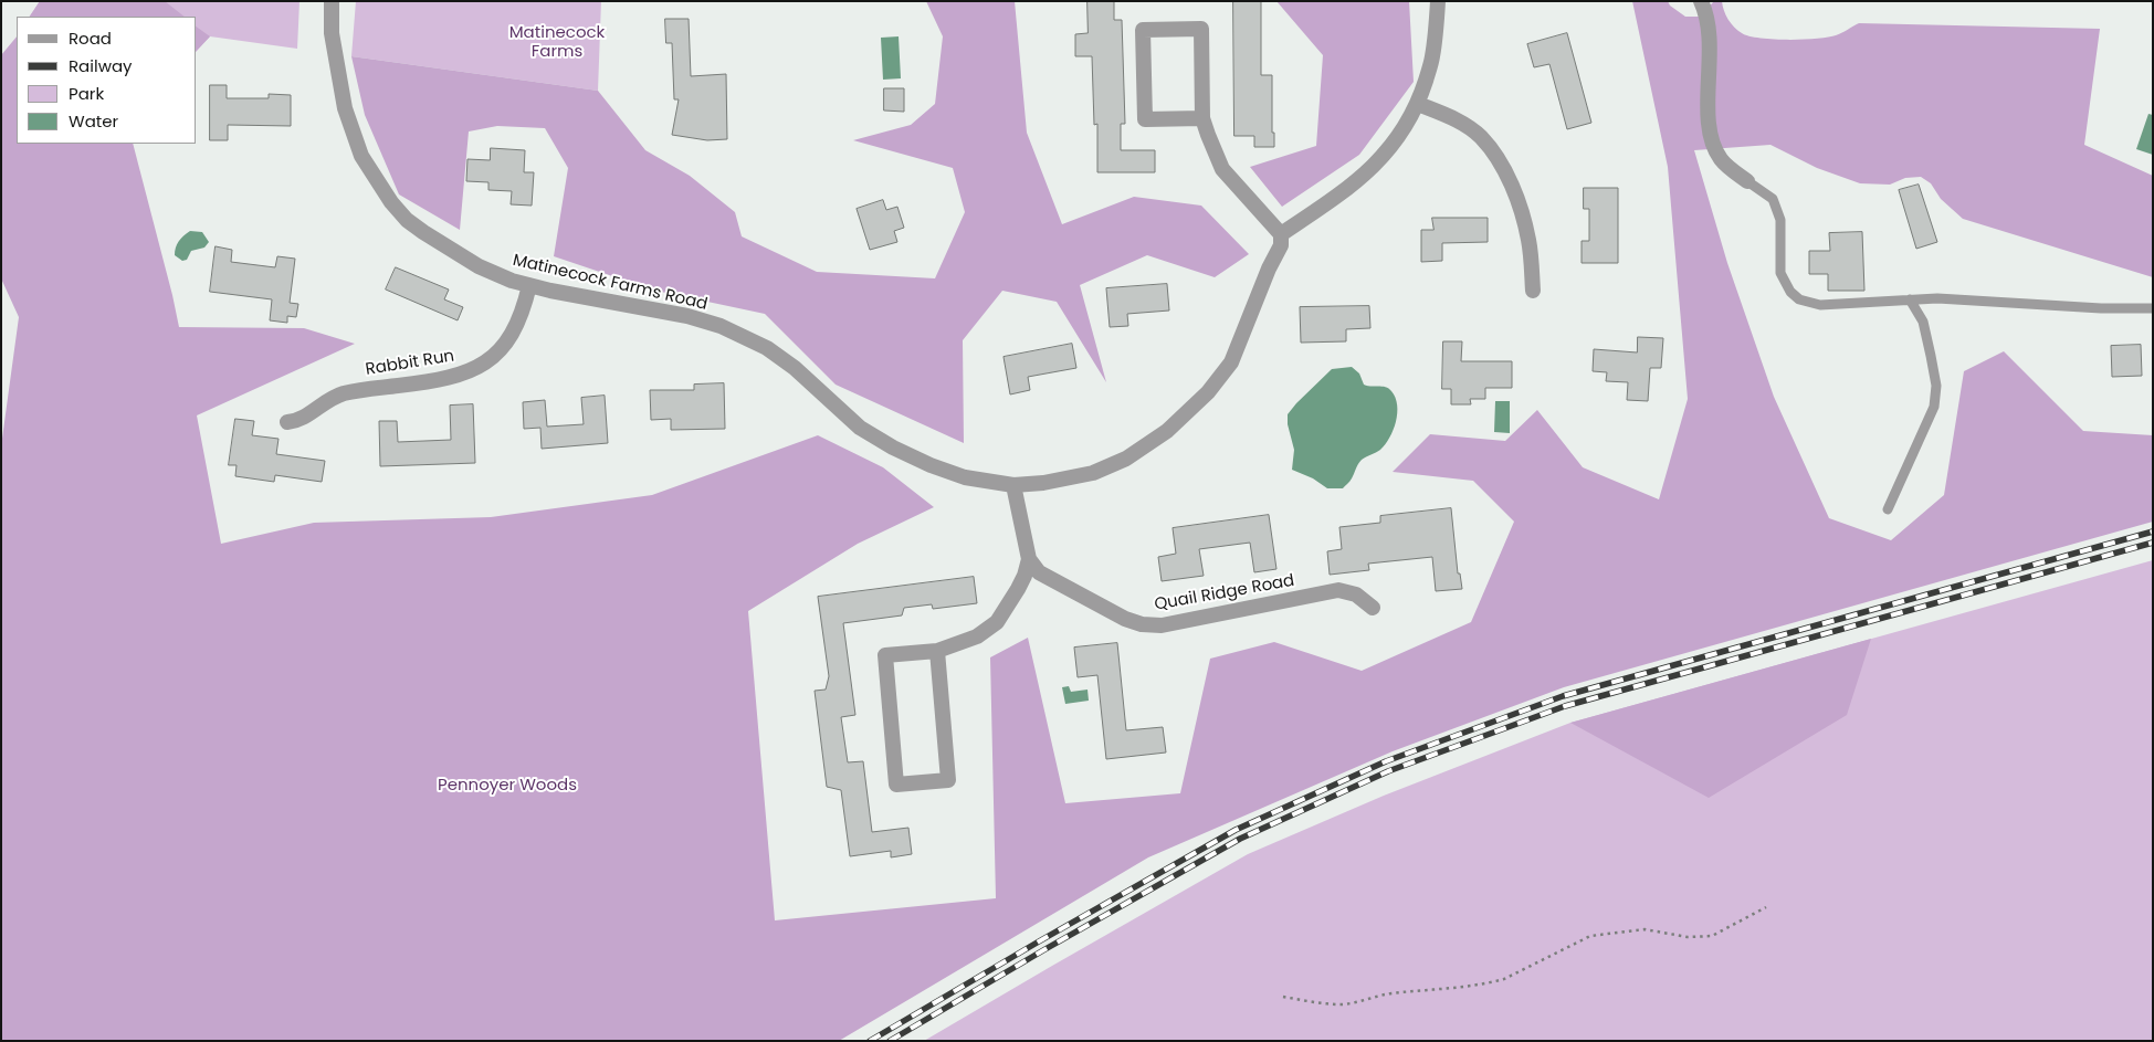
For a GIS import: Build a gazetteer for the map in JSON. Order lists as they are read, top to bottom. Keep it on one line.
{"streets":{"street":["Matinecock Farms Road","Rabbit Run","Quail Ridge Road"]},"crossings":[["Matinecock Farms Road","Rabbit Run"]],"parks":["Matinecock Farms","Pennoyer Woods"],"legend":["Road","Railway","Park","Water"]}
